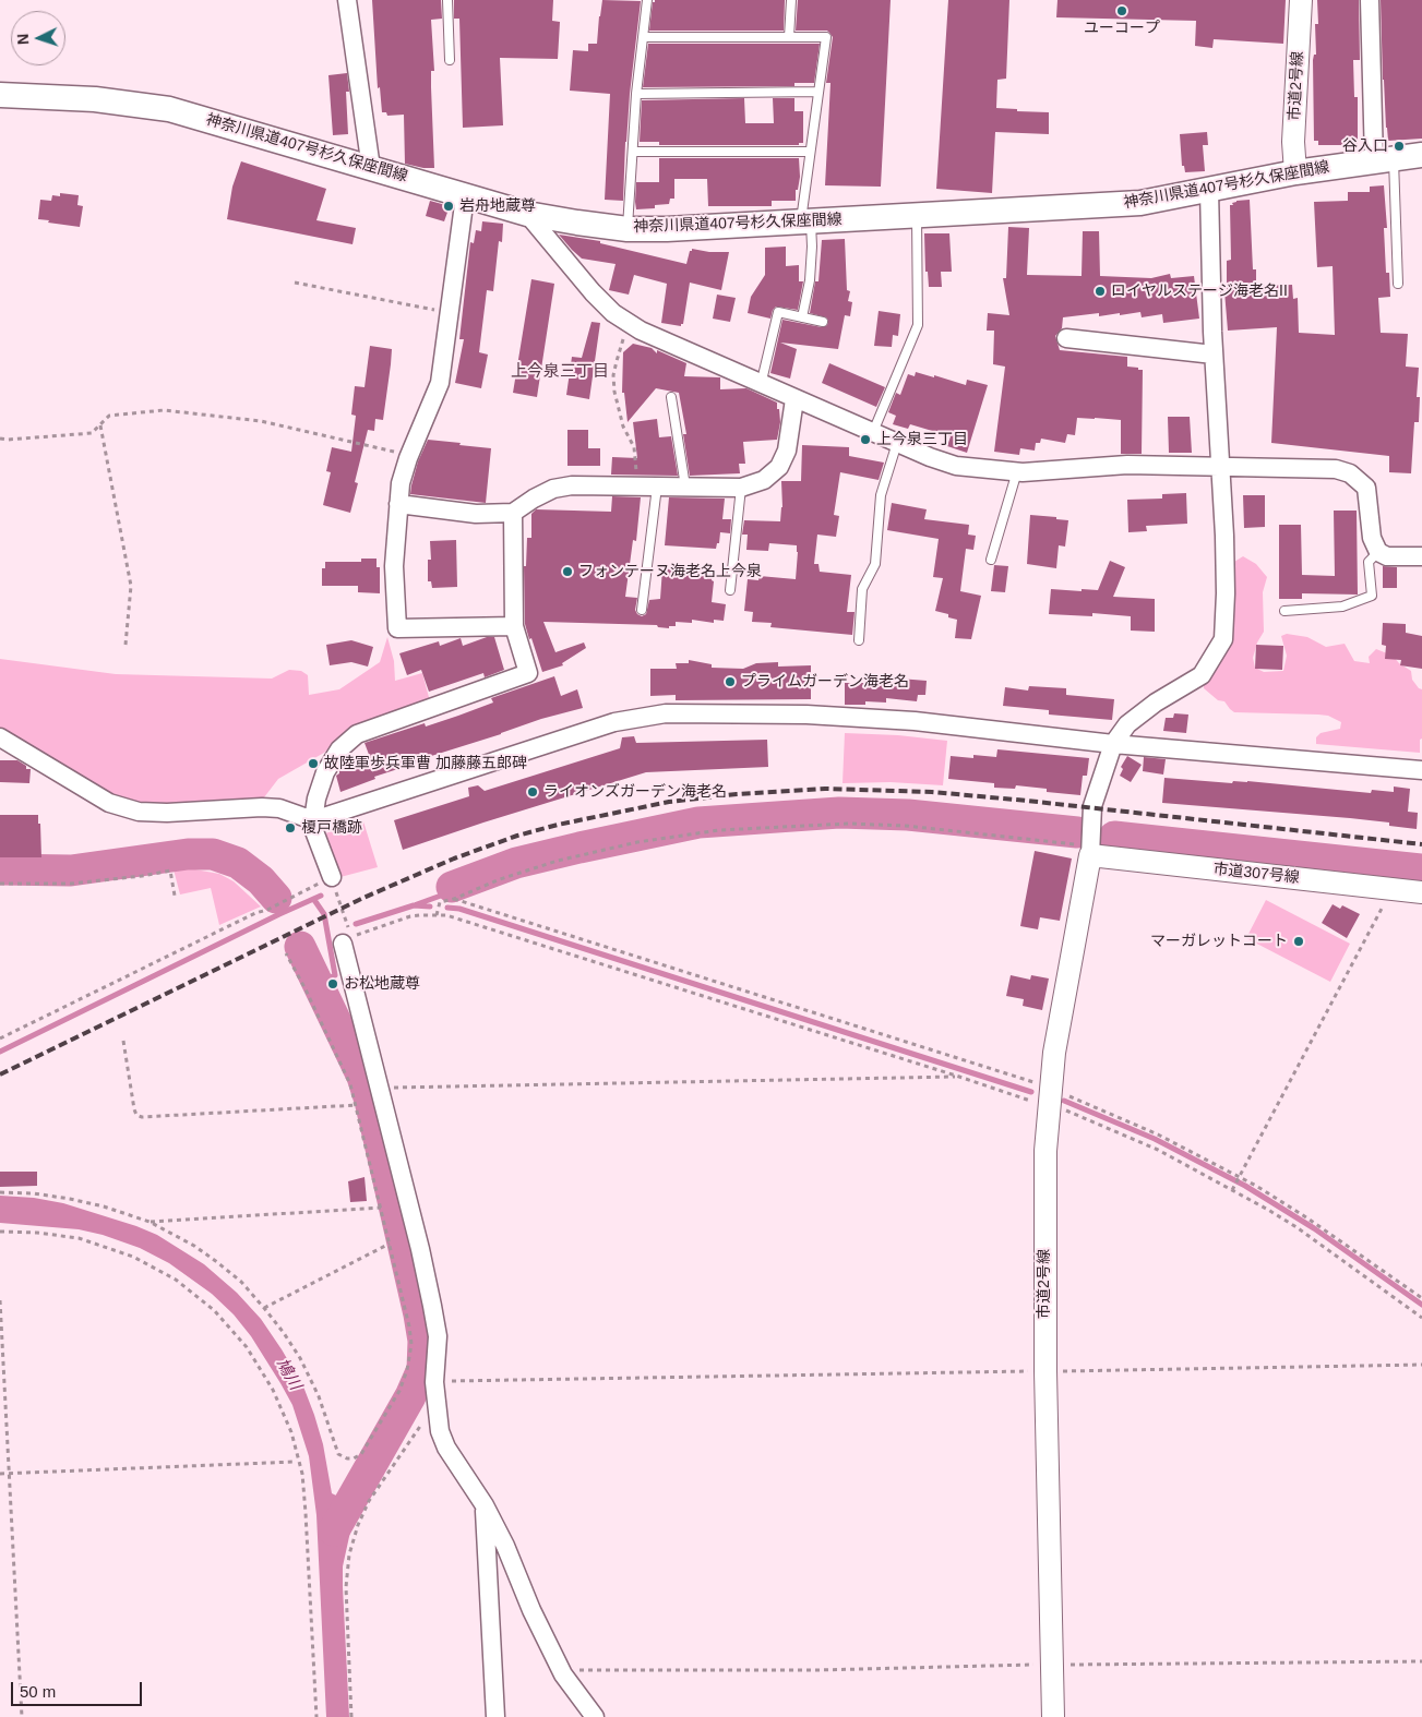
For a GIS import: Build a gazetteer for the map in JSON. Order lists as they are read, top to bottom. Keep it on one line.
{"streets":{"main road":["神奈川県道407号杉久保座間線"],"street":["市道2号線","市道307号線"]},"crossings":[["市道2号線","神奈川県道407号杉久保座間線"],["市道2号線","市道307号線"]],"districts":["上今泉三丁目"],"water":["鳩川"],"places":["ユーコープ","谷入口","岩舟地蔵尊","ロイヤルステージ海老名II","上今泉三丁目","フォンテーヌ海老名上今泉","プライムガーデン海老名","故陸軍歩兵軍曹 加藤藤五郎碑","ライオンズガーデン海老名","榎戸橋跡","マーガレットコート","お松地蔵尊"],"scale_bar":"50 m","north":"left"}
